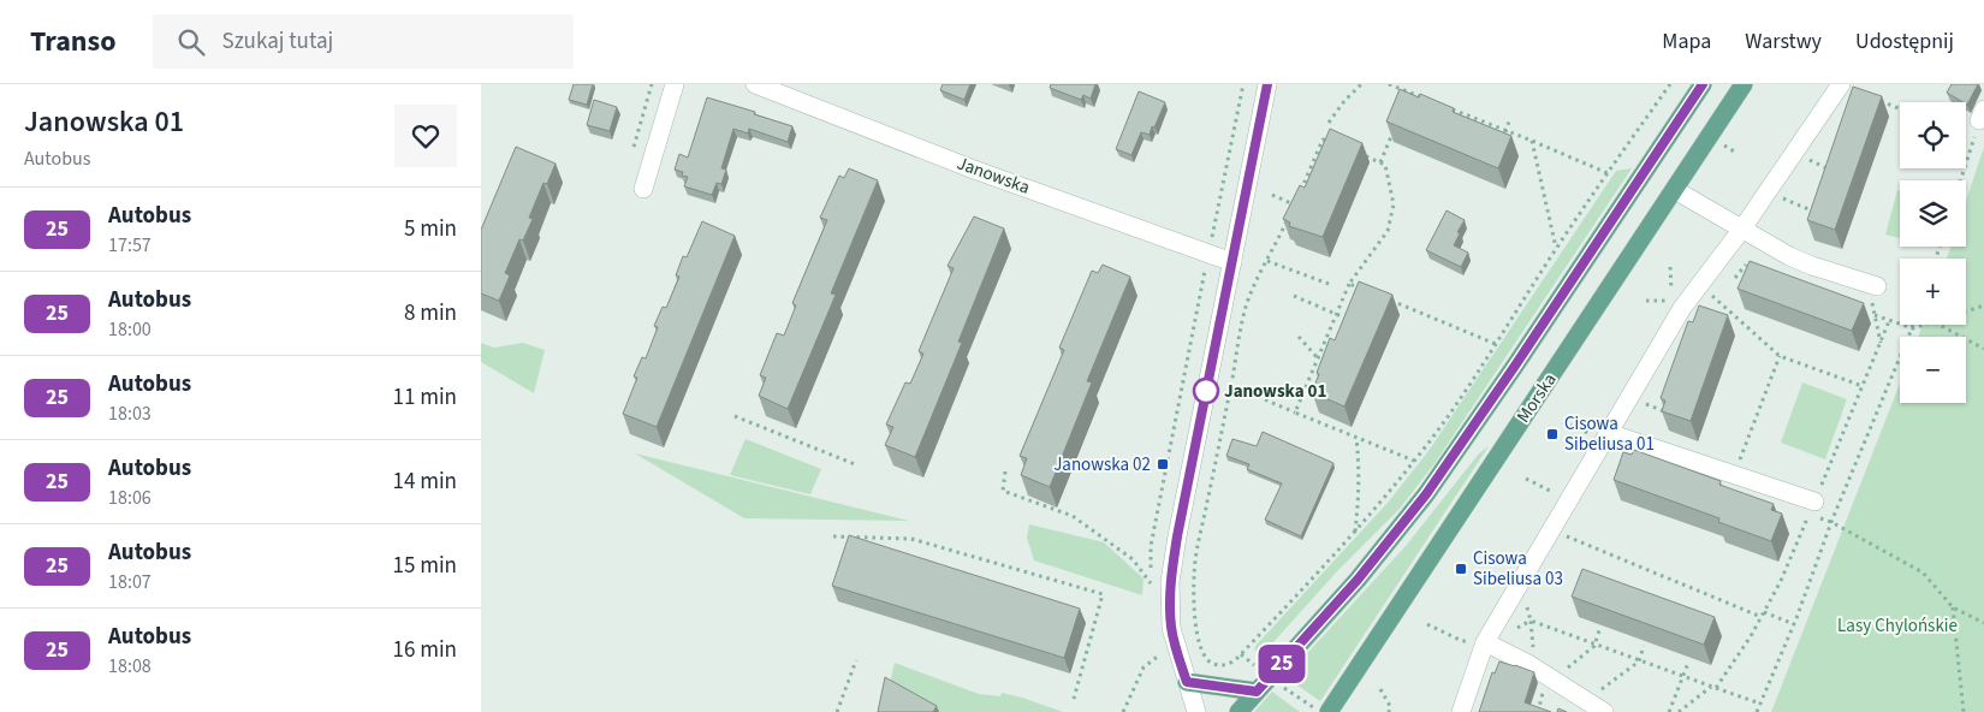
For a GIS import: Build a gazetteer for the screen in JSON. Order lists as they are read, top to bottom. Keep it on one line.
{"streets":{"main road":["Morska"],"street":["Janowska"]},"parks":["Lasy Chylońskie"],"places":{"other":["Janowska 01"],"transit":["Cisowa Sibeliusa 01","Janowska 02","Cisowa Sibeliusa 03"]},"lines":["bus line 25"],"page":{"header":"Transo","search":"Szukaj tutaj","nav":["Mapa","Warstwy","Udostępnij"],"heading":["Janowska 01","Autobus"],"on_map":"25","map_buttons":["+","−"],"list":[{"mark":"25","name":"Autobus","note":"17:57","value":"5 min"},{"mark":"25","name":"Autobus","note":"18:00","value":"8 min"},{"mark":"25","name":"Autobus","note":"18:03","value":"11 min"},{"mark":"25","name":"Autobus","note":"18:06","value":"14 min"},{"mark":"25","name":"Autobus","note":"18:07","value":"15 min"},{"mark":"25","name":"Autobus","note":"18:08","value":"16 min"}]}}
